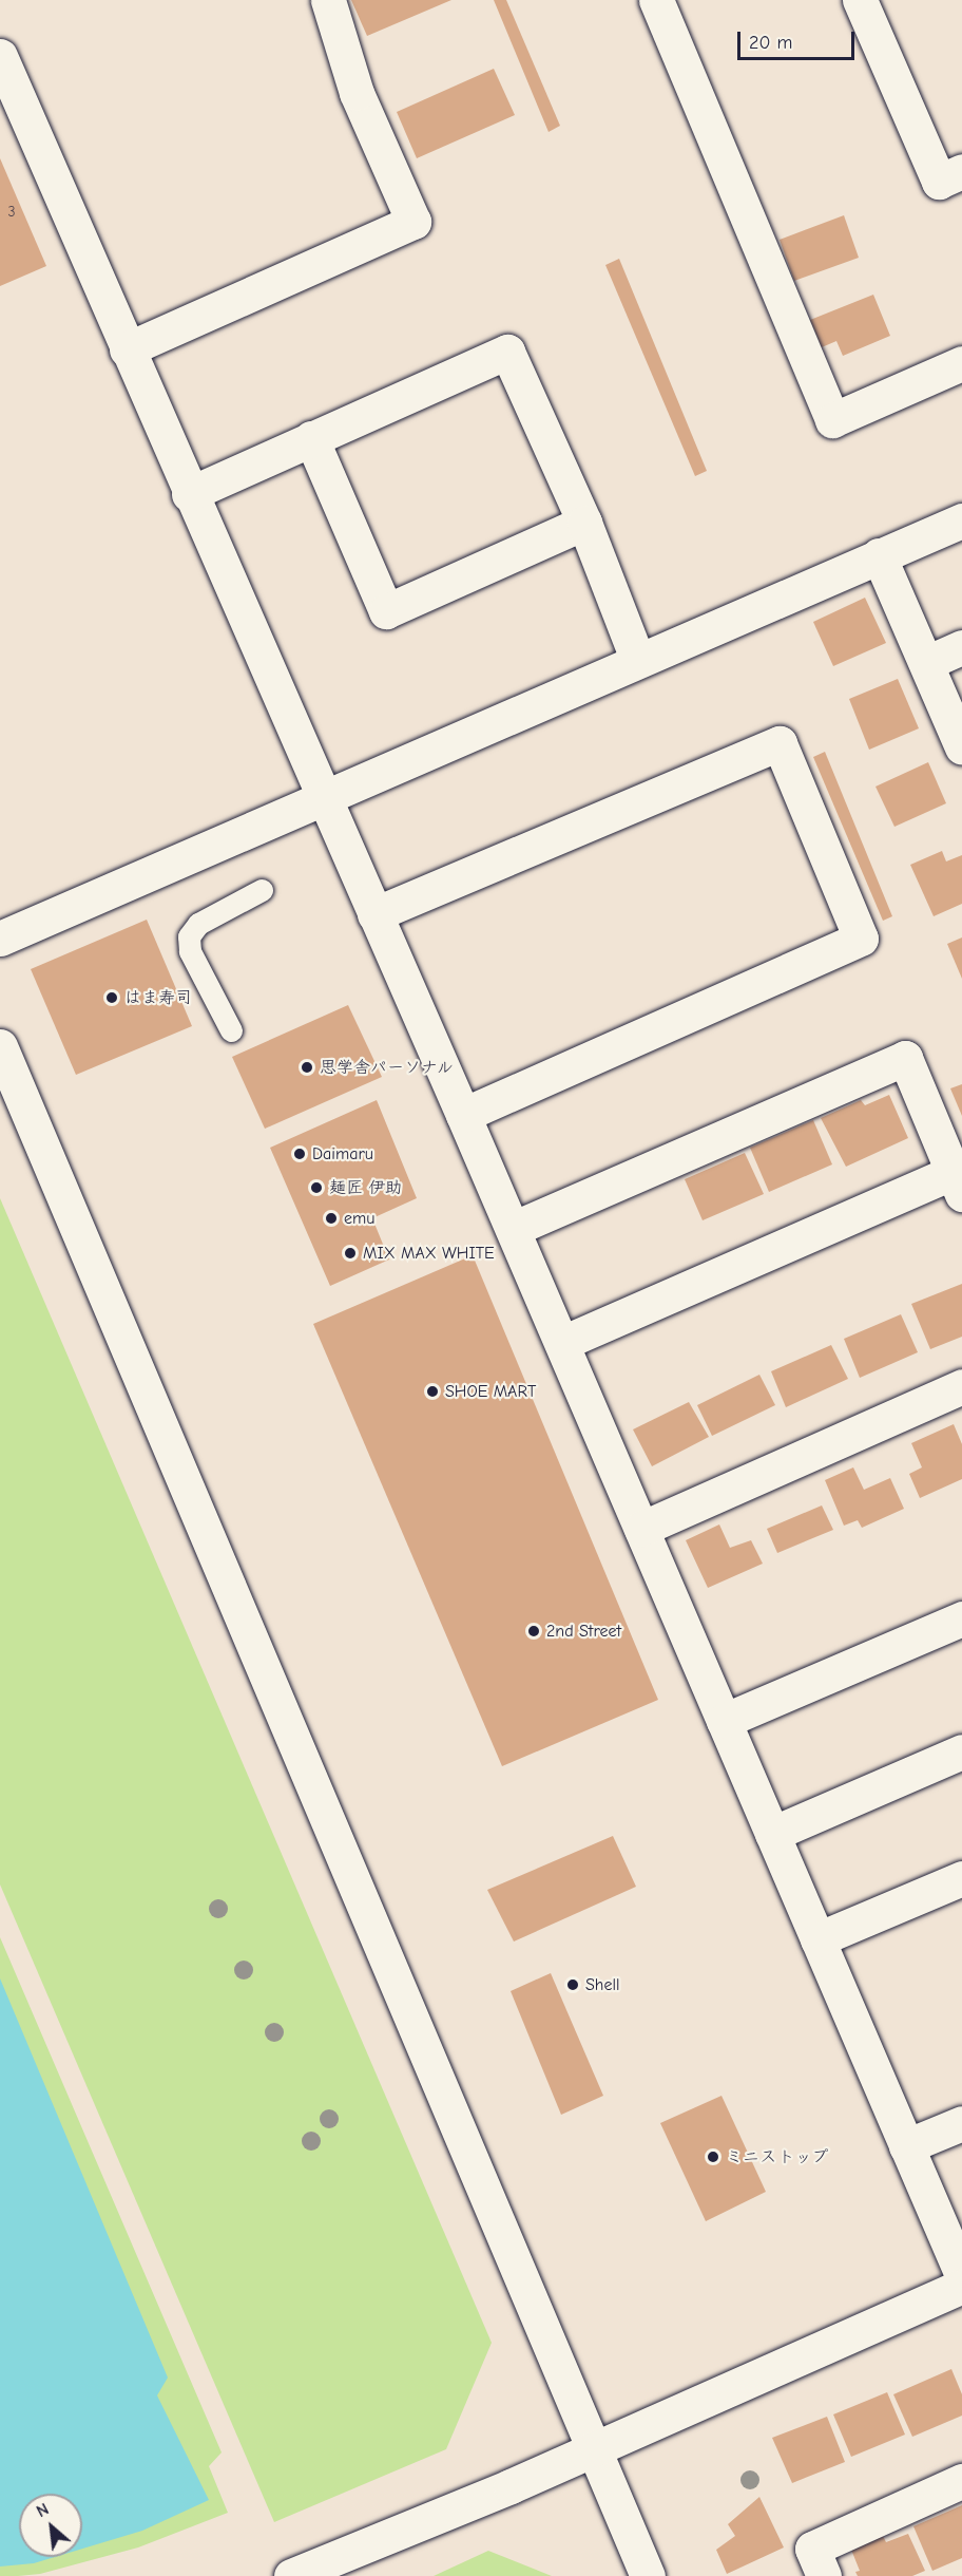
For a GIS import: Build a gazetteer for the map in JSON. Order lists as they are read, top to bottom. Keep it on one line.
{"places":["はま寿司","思学舎パーソナル","Daimaru","麺匠 伊助","emu","MIX MAX WHITE","SHOE MART","2nd Street","Shell","ミニストップ"],"house_numbers":["3"],"scale_bar":"20 m","north":"top left"}
